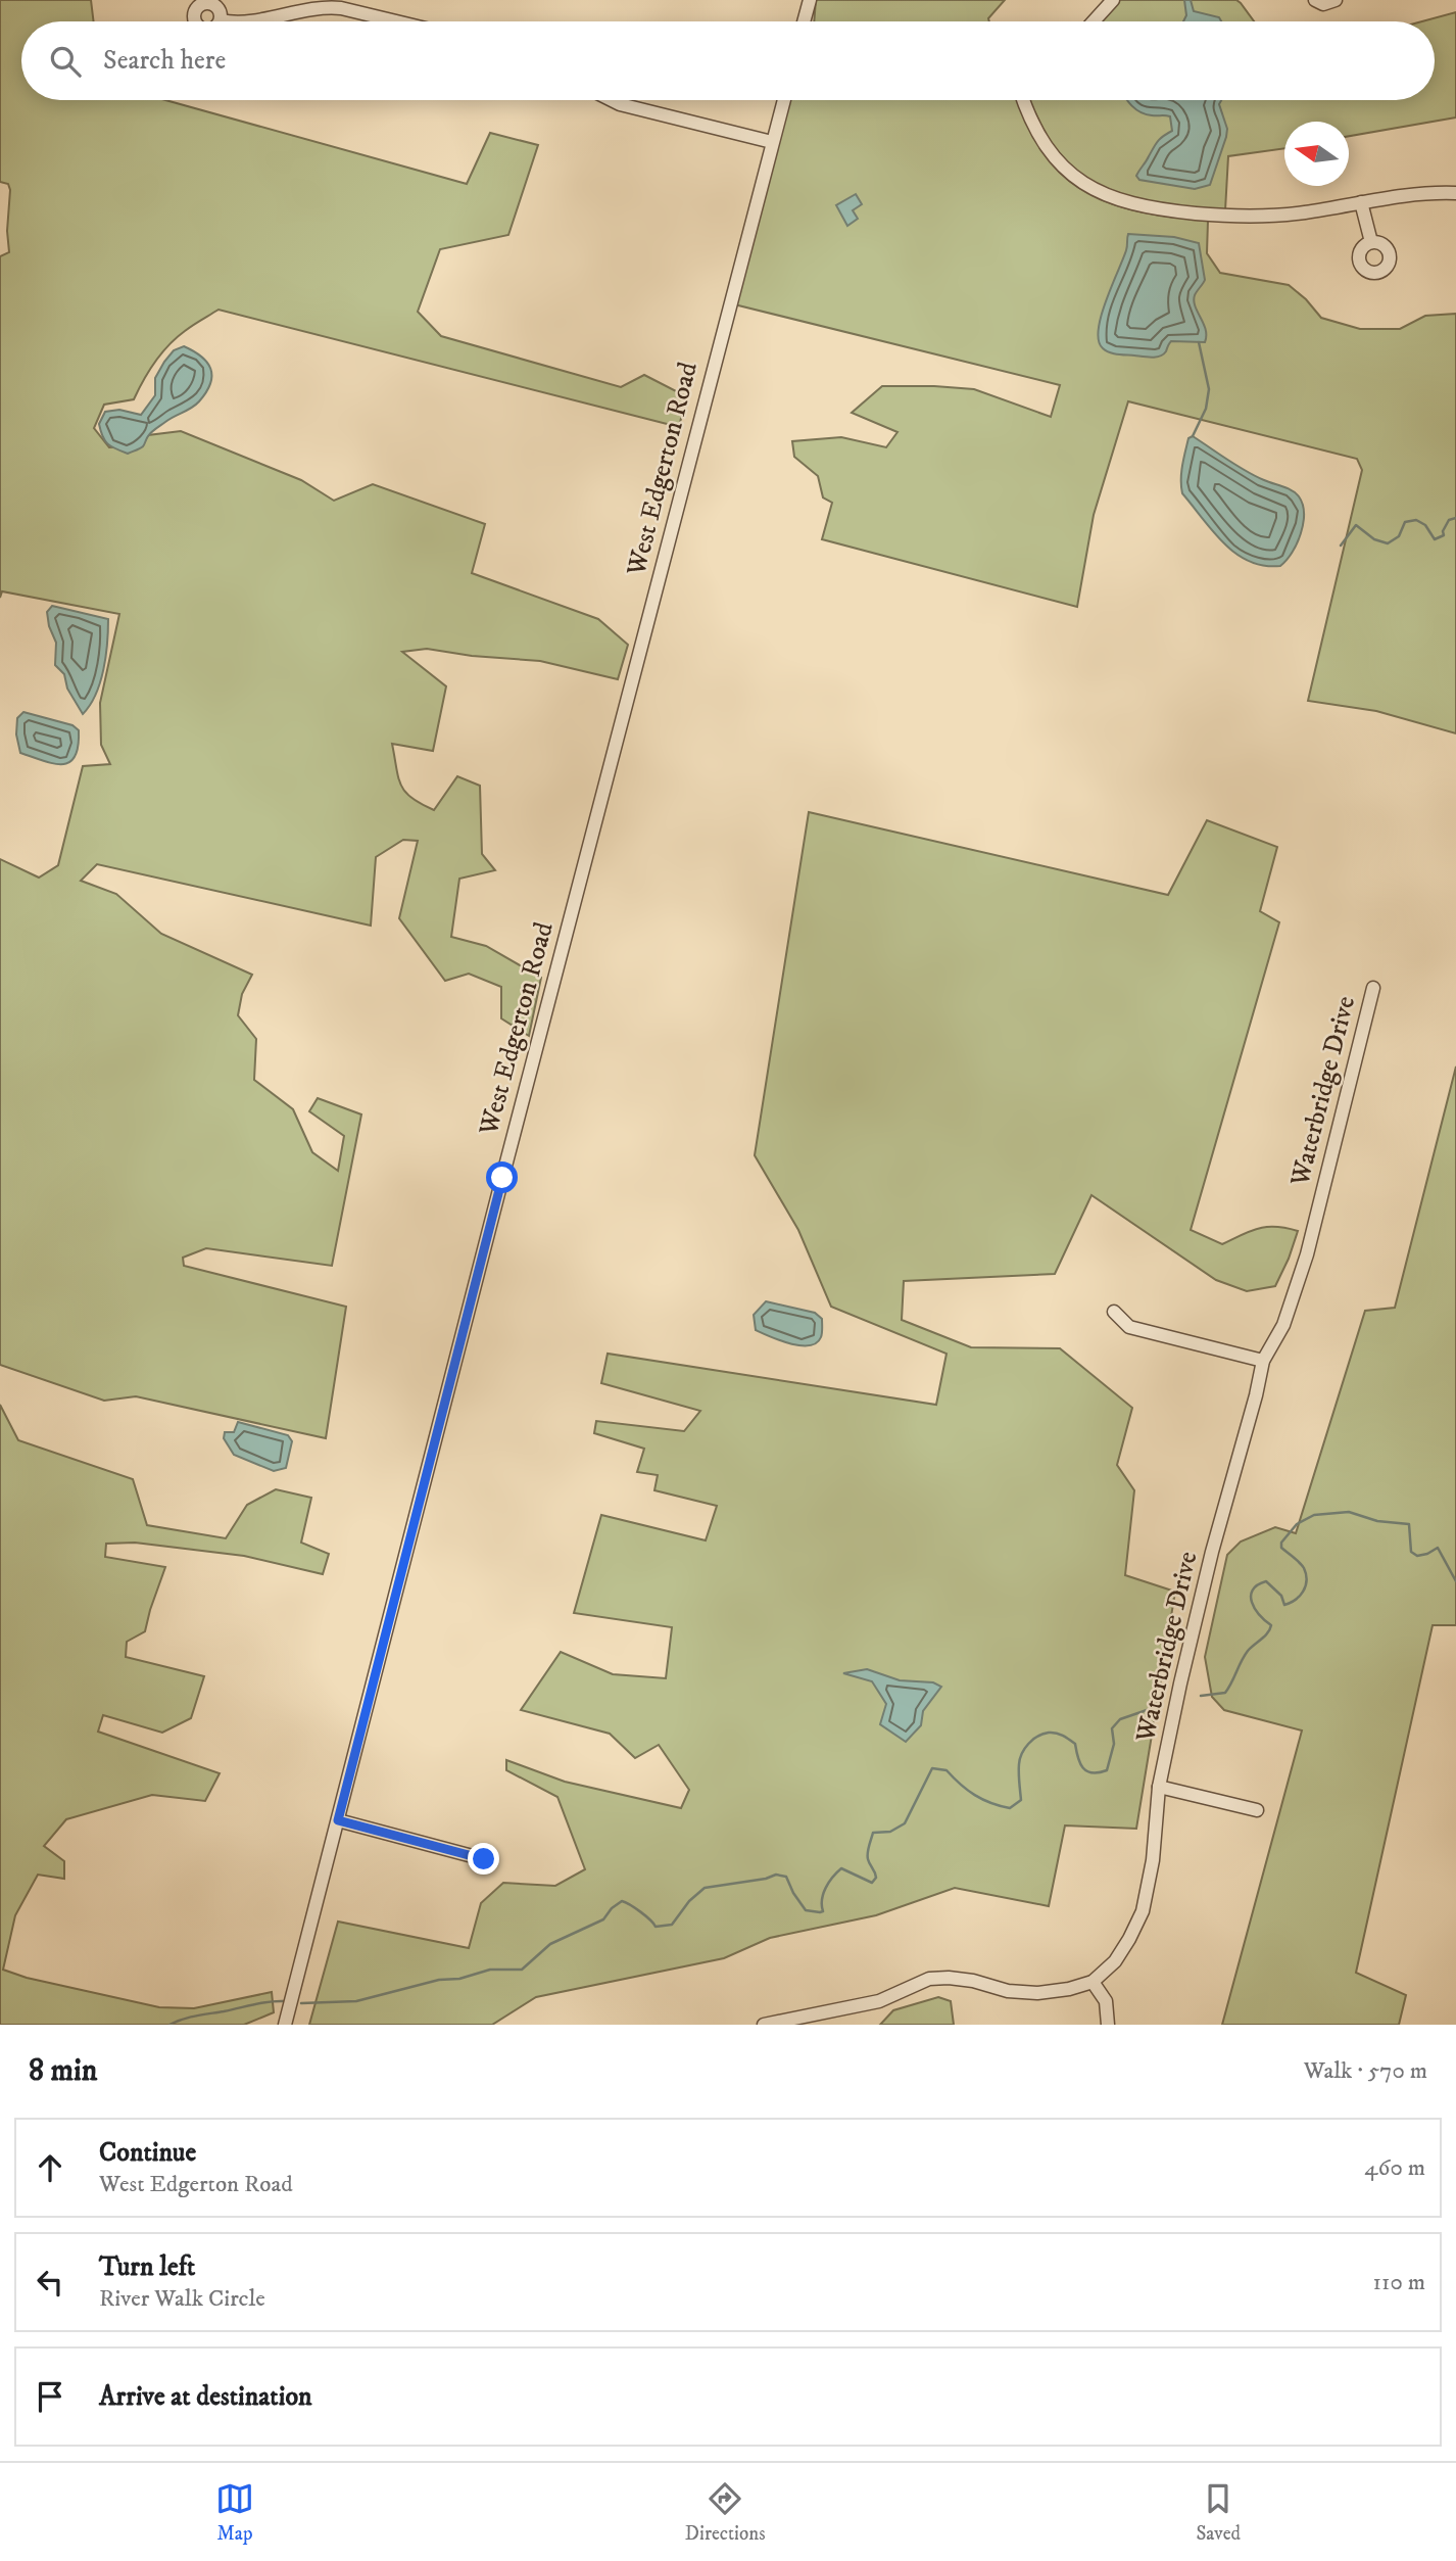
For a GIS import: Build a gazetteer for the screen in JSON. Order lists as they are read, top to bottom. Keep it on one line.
{"streets":{"street":["West Edgerton Road","Waterbridge Drive"]},"north":"left","page":{"search":"Search here","heading":["8 min","Walk · 570 m"],"list":[["Continue","West Edgerton Road","460 m"],["Turn left","River Walk Circle","110 m"],"Arrive at destination"],"nav":["Map","Directions","Saved"]}}
